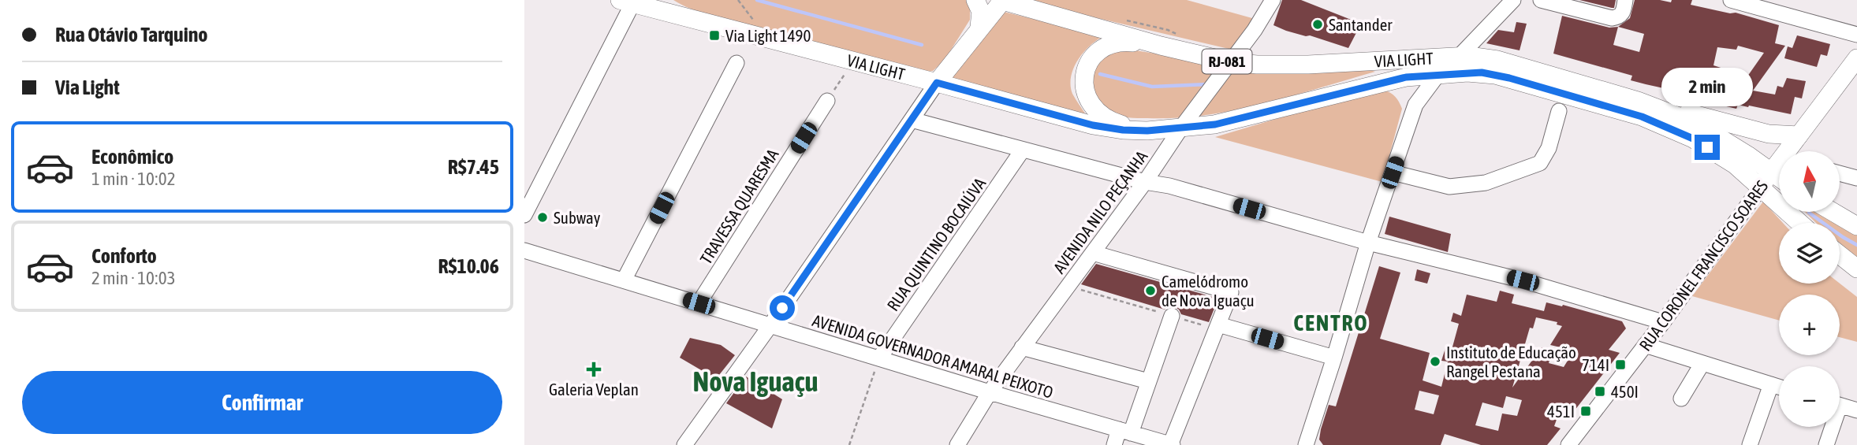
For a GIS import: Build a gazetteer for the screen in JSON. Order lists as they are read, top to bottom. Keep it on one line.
{"streets":{"main road":["VIA LIGHT","RJ-081","RUA CORONEL FRANCISCO SOARES"],"street":["TRAVESSA QUARESMA","AVENIDA NILO PEÇANHA","RUA QUINTINO BOCAIÚVA","AVENIDA GOVERNADOR AMARAL PEIXOTO"]},"crossings":[["VIA LIGHT","AVENIDA NILO PEÇANHA"],["VIA LIGHT","RUA CORONEL FRANCISCO SOARES"],["TRAVESSA QUARESMA","AVENIDA GOVERNADOR AMARAL PEIXOTO"],["AVENIDA NILO PEÇANHA","AVENIDA GOVERNADOR AMARAL PEIXOTO"],["RUA QUINTINO BOCAIÚVA","AVENIDA GOVERNADOR AMARAL PEIXOTO"]],"districts":["CENTRO","Nova Iguaçu"],"places":{"other":["Santander","Subway","Camelódromo de Nova Iguaçu","Instituto de Educação Rangel Pestana"],"transit":["Via Light 1490","714I","450I","451I"],"health":["Galeria Veplan"]},"north":"top","page":{"banner":["Rua Otávio Tarquino","Via Light"],"bubble":"2 min","list":[{"name":"Econômico","note":"1 min · 10:02","value":"R$7.45"},{"name":"Conforto","note":"2 min · 10:03","value":"R$10.06"}],"map_buttons":["+","−"],"buttons":"Confirmar"}}
